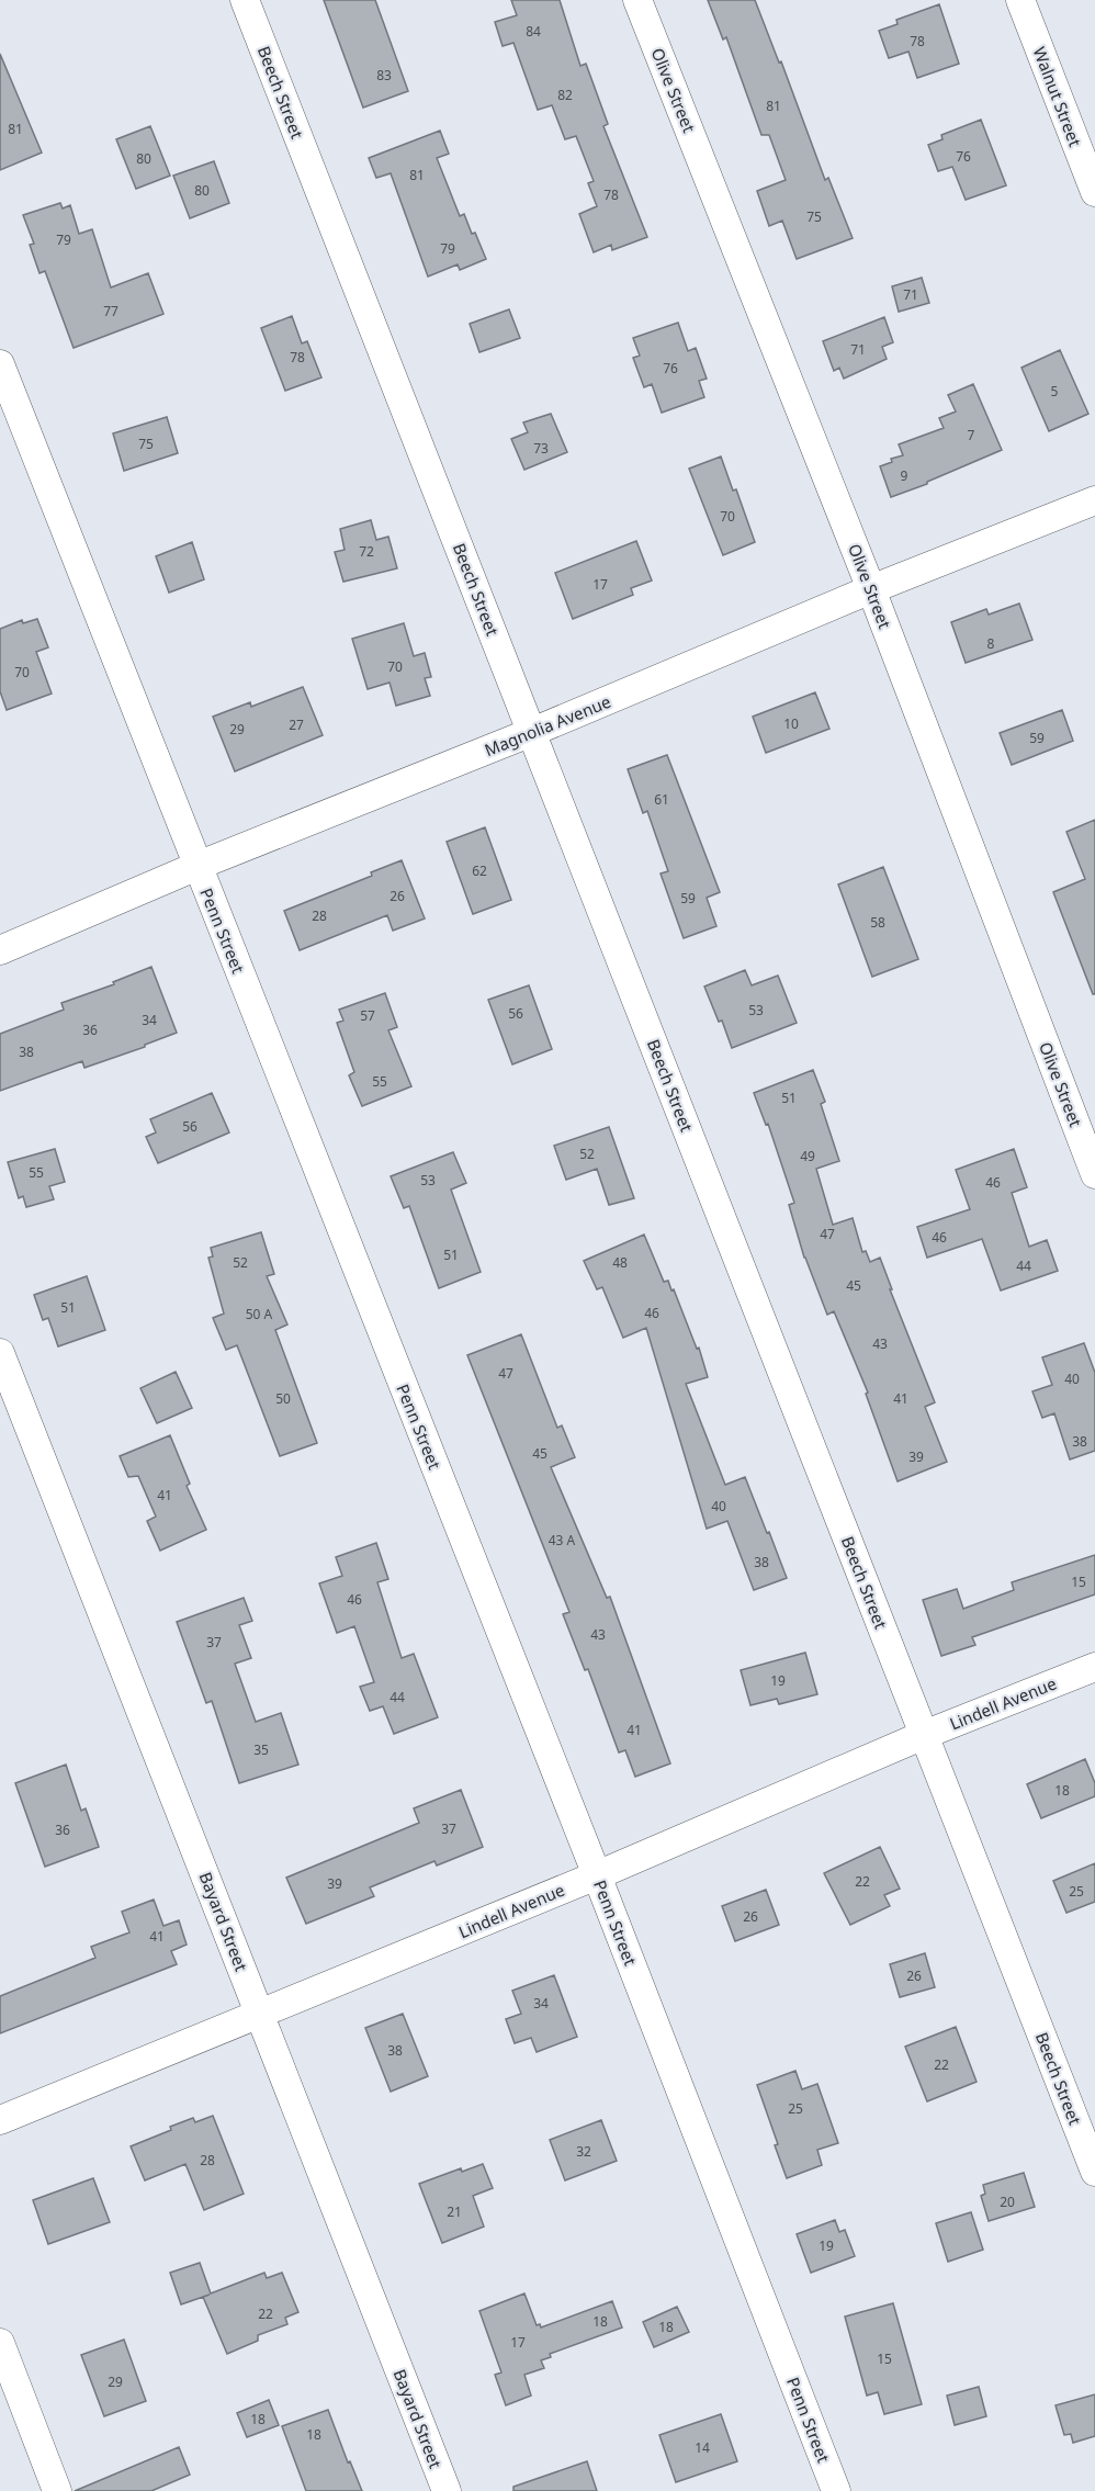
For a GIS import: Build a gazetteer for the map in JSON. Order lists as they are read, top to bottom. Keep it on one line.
{"streets":{"street":["Olive Street","Beech Street","Walnut Street","Magnolia Avenue","Penn Street","Lindell Avenue","Bayard Street"]},"crossings":[["Olive Street","Magnolia Avenue"],["Beech Street","Magnolia Avenue"],["Beech Street","Lindell Avenue"],["Magnolia Avenue","Penn Street"],["Penn Street","Lindell Avenue"],["Lindell Avenue","Bayard Street"]],"house_numbers":["84","78","83","82","81","81","76","80","81","80","78","75","79","79","71","77","71","78","76","5","7","75","73","9","70","72","17","8","70","70","10","27","29","59","61","62","26","59","28","58","53","56","57","34","36","38","55","51","56","52","49","55","53","46","47","46","51","52","48","44","45","51","46","50 A","43","47","40","50","41","38","45","39","41","40","43 A","38","15","46","43","37","19","44","41","35","18","37","36","22","39","25","26","41","26","34","38","22","25","32","28","20","21","19","22","18","18","17","15","29","18","18","14"]}
